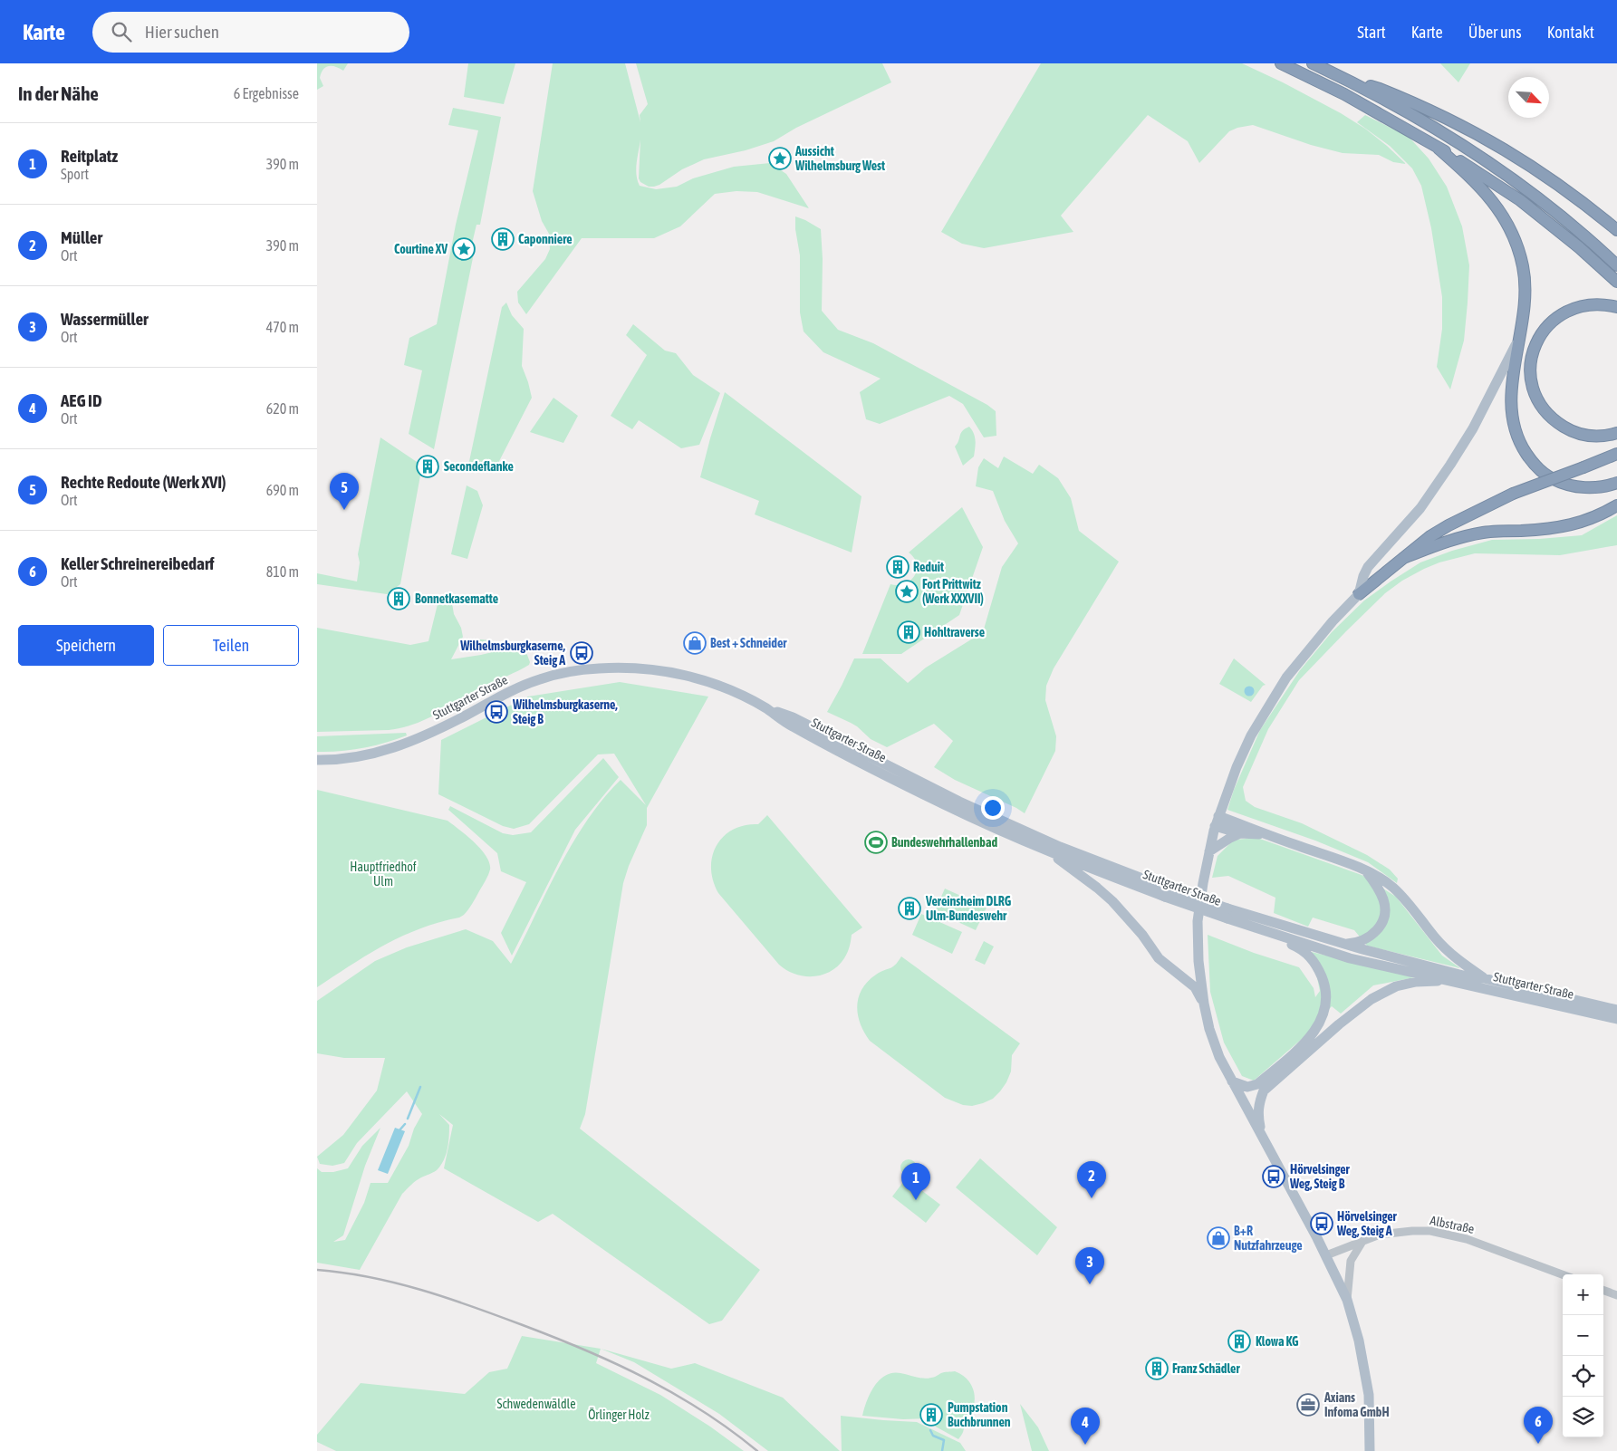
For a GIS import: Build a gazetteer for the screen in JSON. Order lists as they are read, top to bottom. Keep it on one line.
{"streets":{"main road":["Stuttgarter Straße"],"street":["Albstraße"]},"parks":["Hauptfriedhof Ulm","Schwedenwäldle","Örlinger Holz"],"places":{"place":["Aussicht Wilhelmsburg West","Courtine XV","Fort Prittwitz (Werk XXXVII)"],"building":["Caponniere","Secondeflanke","Reduit","Bonnetkasematte","Hohltraverse","Vereinsheim DLRG Ulm-Bundeswehr","Klowa KG","Franz Schädler","Pumpstation Buchbrunnen"],"shop":["Best + Schneider","B+R Nutzfahrzeuge"],"bus stop":["Wilhelmsburgkaserne, Steig A","Wilhelmsburgkaserne, Steig B","Hörvelsinger Weg, Steig B","Hörvelsinger Weg, Steig A"],"sports":["Bundeswehrhallenbad"],"office":["Axians Infoma GmbH"]},"north":"bottom right","page":{"header":"Karte","search":"Hier suchen","nav":["Start","Karte","Über uns","Kontakt"],"heading":["In der Nähe","6 Ergebnisse"],"list":[{"mark":"1","name":"Reitplatz","note":"Sport","value":"390 m"},{"mark":"2","name":"Müller","note":"Ort","value":"390 m"},{"mark":"3","name":"Wassermüller","note":"Ort","value":"470 m"},{"mark":"4","name":"AEG ID","note":"Ort","value":"620 m"},{"mark":"5","name":"Rechte Redoute (Werk XVI)","note":"Ort","value":"690 m"},{"mark":"6","name":"Keller Schreinereibedarf","note":"Ort","value":"810 m"}],"pins":["5","2","1","3","6","4"],"buttons":["Speichern","Teilen"],"map_buttons":["+","−"]}}
